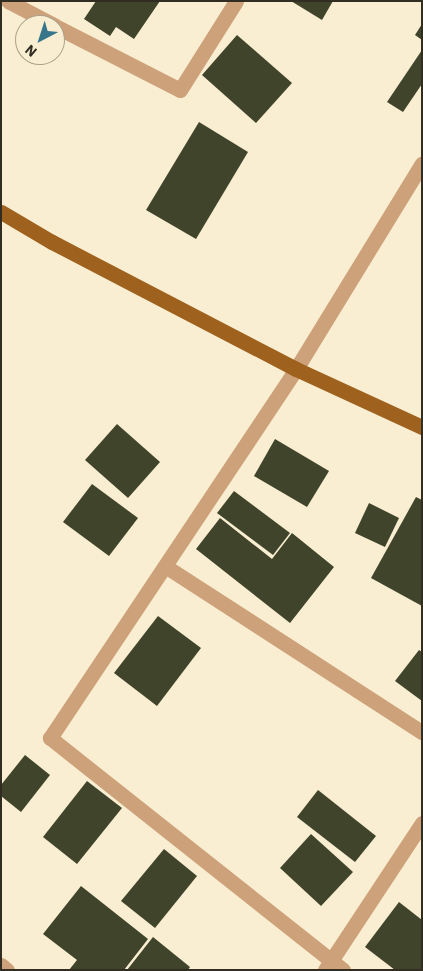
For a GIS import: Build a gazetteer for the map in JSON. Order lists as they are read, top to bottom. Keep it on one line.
{"north":"bottom left"}
